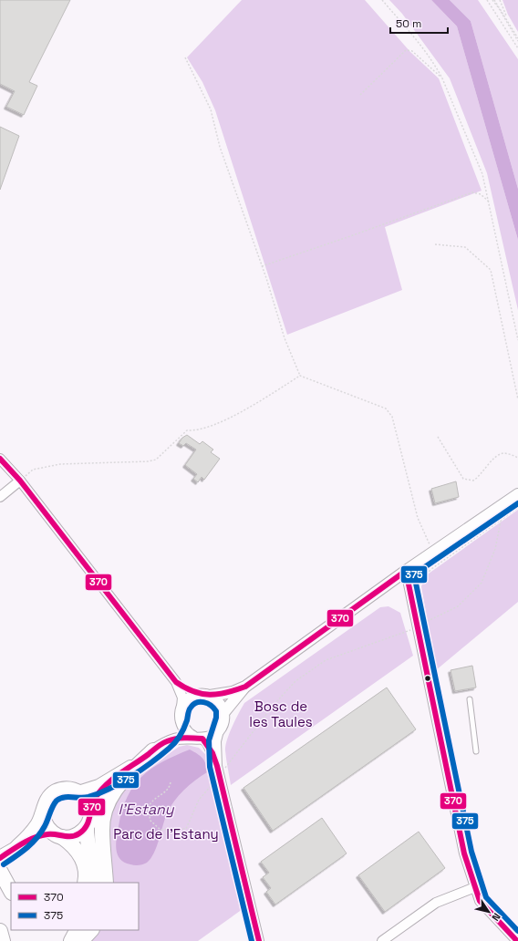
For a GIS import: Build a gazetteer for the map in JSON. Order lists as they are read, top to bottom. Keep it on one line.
{"water":["l'Estany"],"parks":["Bosc de les Taules","Parc de l'Estany"],"lines":["transit line 370","transit line 375"],"legend":["370","375"],"scale_bar":"50 m","north":"bottom right"}
